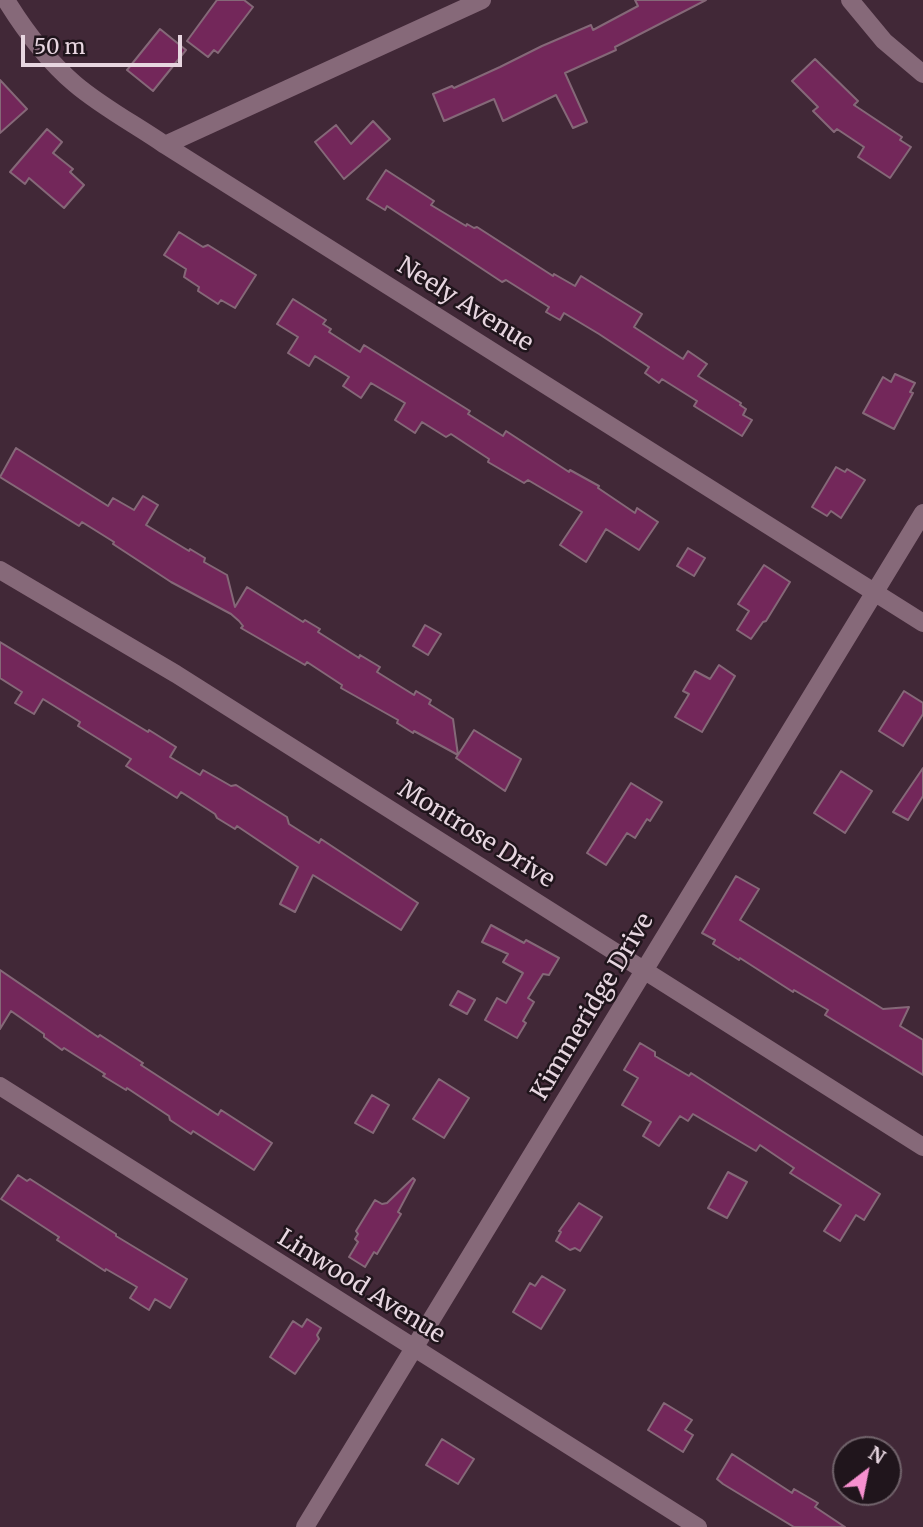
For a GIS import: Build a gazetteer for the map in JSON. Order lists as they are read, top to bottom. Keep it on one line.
{"streets":{"street":["Neely Avenue","Montrose Drive","Kimmeridge Drive","Linwood Avenue"]},"crossings":[["Neely Avenue","Kimmeridge Drive"],["Montrose Drive","Kimmeridge Drive"],["Kimmeridge Drive","Linwood Avenue"]],"scale_bar":"50 m","north":"top right"}
